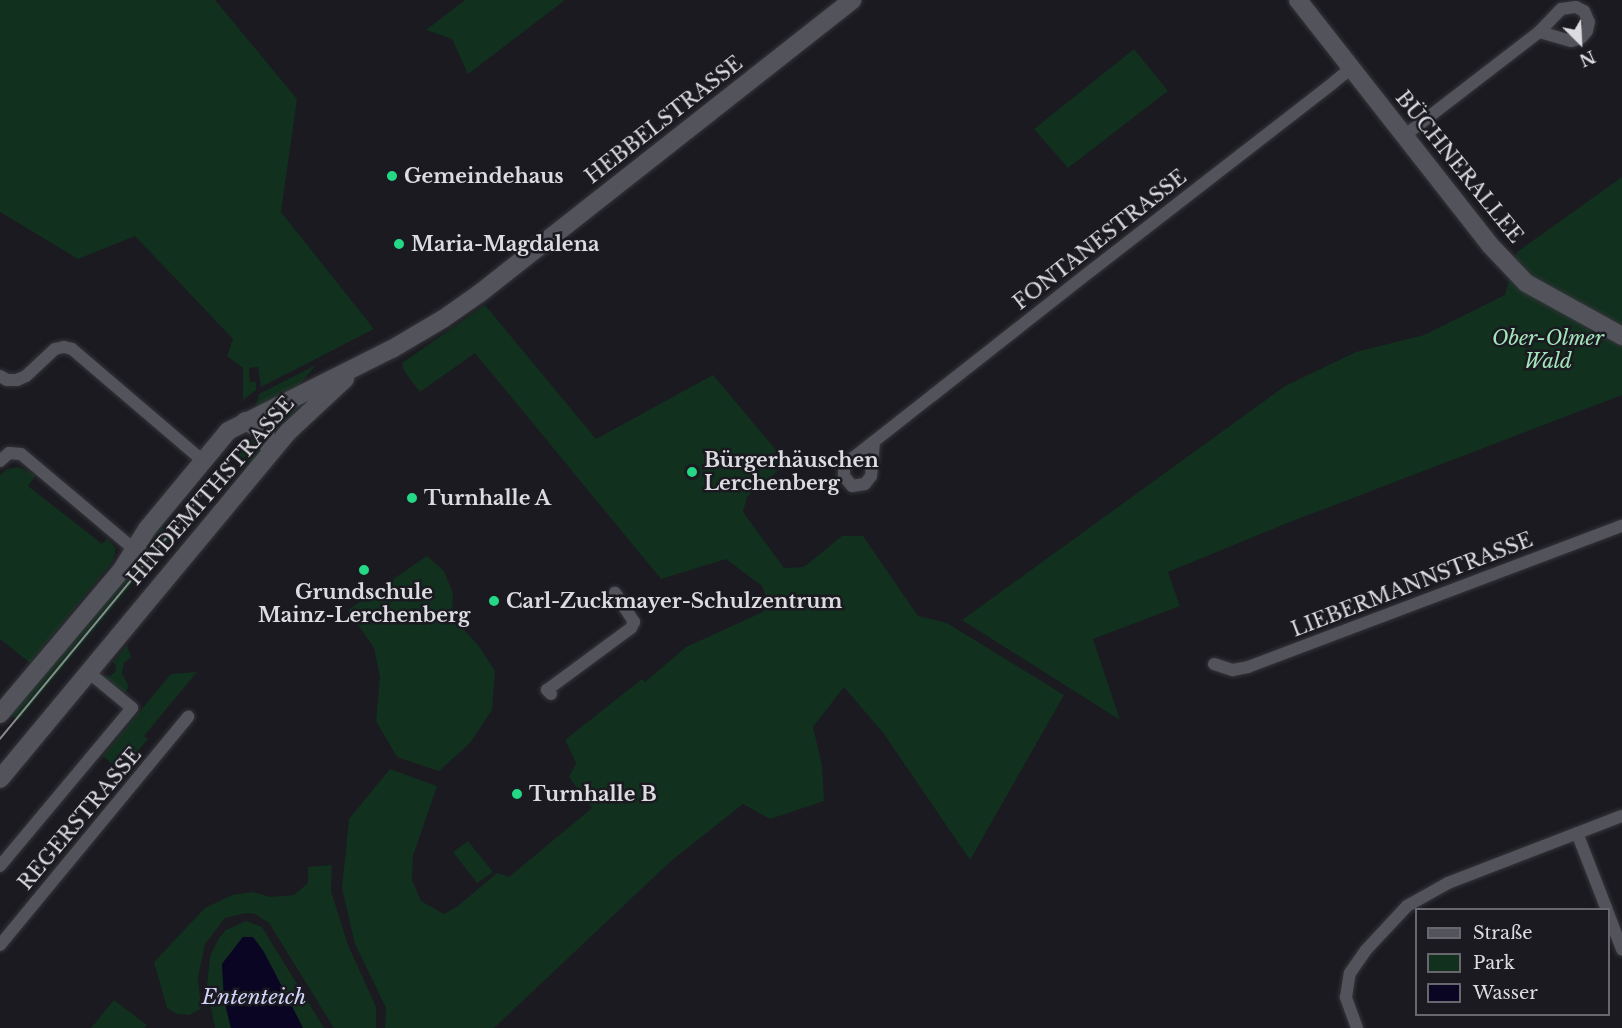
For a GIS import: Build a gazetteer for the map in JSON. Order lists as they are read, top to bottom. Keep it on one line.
{"streets":{"street":["HEBBELSTRASSE","BÜCHNERALLEE","FONTANESTRASSE","HINDEMITHSTRASSE","LIEBERMANNSTRASSE","REGERSTRASSE"]},"crossings":[["HEBBELSTRASSE","HINDEMITHSTRASSE"],["BÜCHNERALLEE","FONTANESTRASSE"]],"water":["Ententeich"],"parks":["Ober-Olmer Wald"],"places":["Gemeindehaus","Maria-Magdalena","Bürgerhäuschen Lerchenberg","Turnhalle A","Grundschule Mainz-Lerchenberg","Carl-Zuckmayer-Schulzentrum","Turnhalle B"],"legend":["Straße","Park","Wasser"],"north":"bottom right"}
